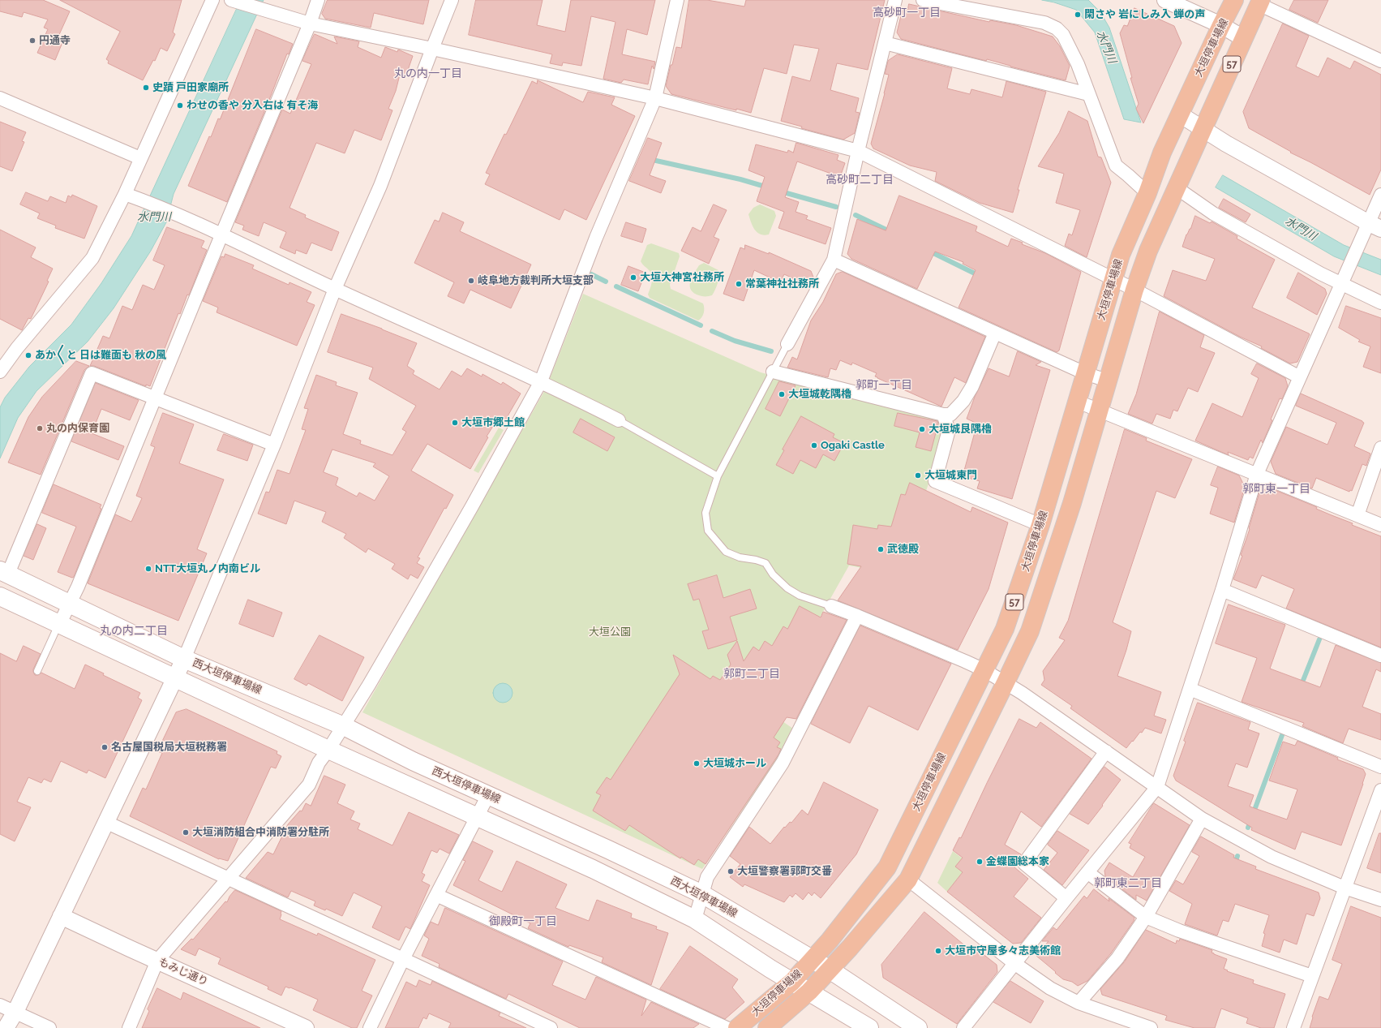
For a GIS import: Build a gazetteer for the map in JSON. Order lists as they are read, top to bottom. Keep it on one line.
{"streets":{"main road":["大垣停車場線","57","西大垣停車場線"],"street":["もみじ通り"]},"crossings":[["大垣停車場線","西大垣停車場線"]],"districts":["高砂町一丁目","丸の内一丁目","高砂町二丁目","郭町一丁目","郭町東一丁目","丸の内二丁目","郭町二丁目","郭町東二丁目","御殿町一丁目"],"water":["水門川"],"parks":["大垣公園"],"places":["閑さや 岩にしみ入 蝉の声","円通寺","史蹟 戸田家廟所","わせの香や 分入右は 有そ海","大垣大神宮社務所","岐阜地方裁判所大垣支部","常葉神社社務所","あか〱と 日は難面も 秋の風","大垣城乾隅櫓","大垣市郷土館","丸の内保育園","大垣城艮隅櫓","Ogaki Castle","大垣城東門","武徳殿","NTT大垣丸ノ内南ビル","名古屋国税局大垣税務署","大垣城ホール","大垣消防組合中消防署分駐所","金蝶園総本家","大垣警察署郭町交番","大垣市守屋多々志美術館"]}
